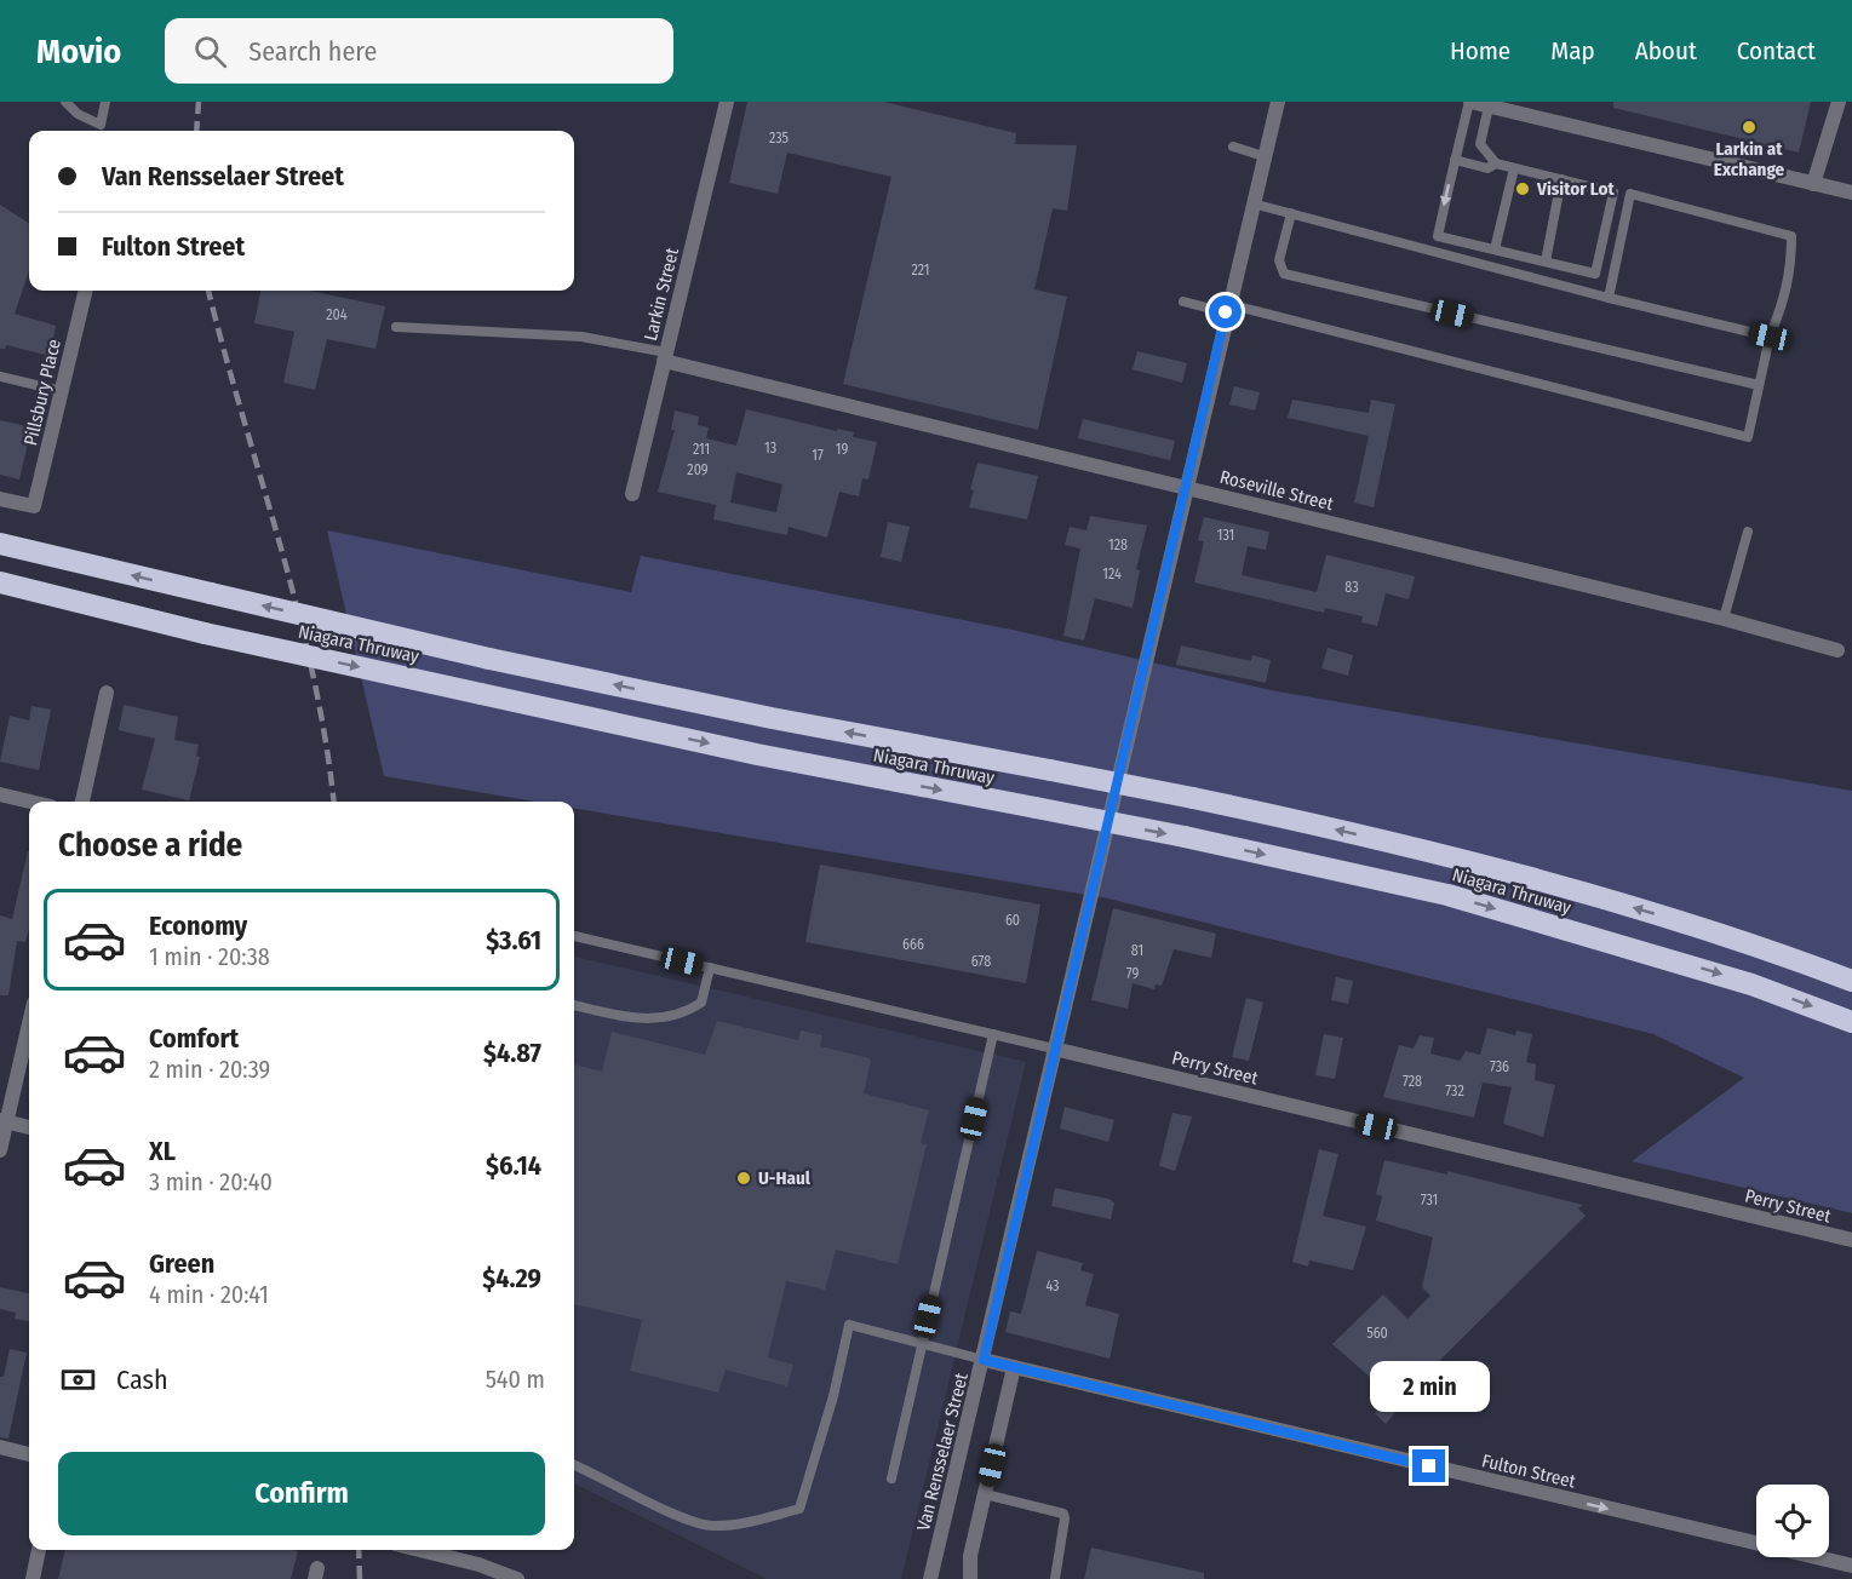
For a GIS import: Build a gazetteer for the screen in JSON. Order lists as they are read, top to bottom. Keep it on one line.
{"streets":{"highway":["Niagara Thruway"],"street":["Larkin Street","Pillsbury Place","Roseville Street","Perry Street","Van Rensselaer Street","Fulton Street"]},"crossings":[["Larkin Street","Roseville Street"],["Roseville Street","Van Rensselaer Street"],["Perry Street","Van Rensselaer Street"],["Van Rensselaer Street","Fulton Street"]],"one_way":["Fulton Street"],"places":["Larkin at Exchange","Visitor Lot","U-Haul"],"house_numbers":["235","221","204","13","211","19","17","209","131","128","124","83","60","666","81","678","79","736","728","732","731","43","560"],"page":{"header":"Movio","search":"Search here","nav":["Home","Map","About","Contact"],"banner":["Van Rensselaer Street","Fulton Street"],"heading":"Choose a ride","list":[{"name":"Economy","note":"1 min · 20:38","value":"$3.61"},{"name":"Comfort","note":"2 min · 20:39","value":"$4.87"},{"name":"XL","note":"3 min · 20:40","value":"$6.14"},{"name":"Green","note":"4 min · 20:41","value":"$4.29"}],"pay":["Cash","540 m"],"bubble":"2 min","buttons":"Confirm"}}
